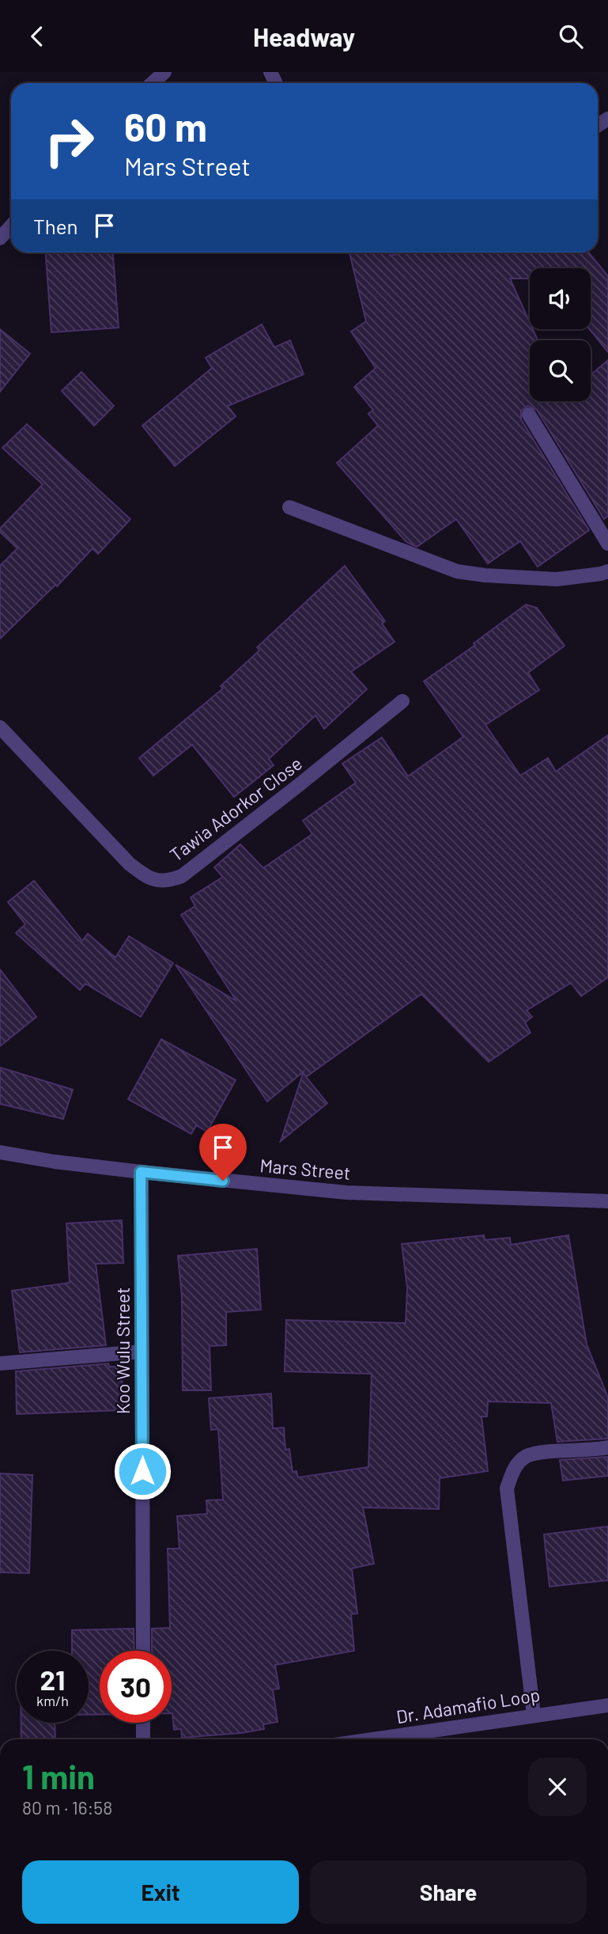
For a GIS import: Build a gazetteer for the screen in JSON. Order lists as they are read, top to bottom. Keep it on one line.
{"streets":{"street":["Tawia Adorkor Close","Mars Street","Koo Wulu Street","Dr. Adamafio Loop"]},"crossings":[["Mars Street","Koo Wulu Street"]],"page":{"header":"Headway","turn":["60 m","Mars Street"],"then":"Then","speed":"21 km/h","limit":"30","heading":["1 min","80 m · 16:58"],"buttons":["Exit","Share"]}}
